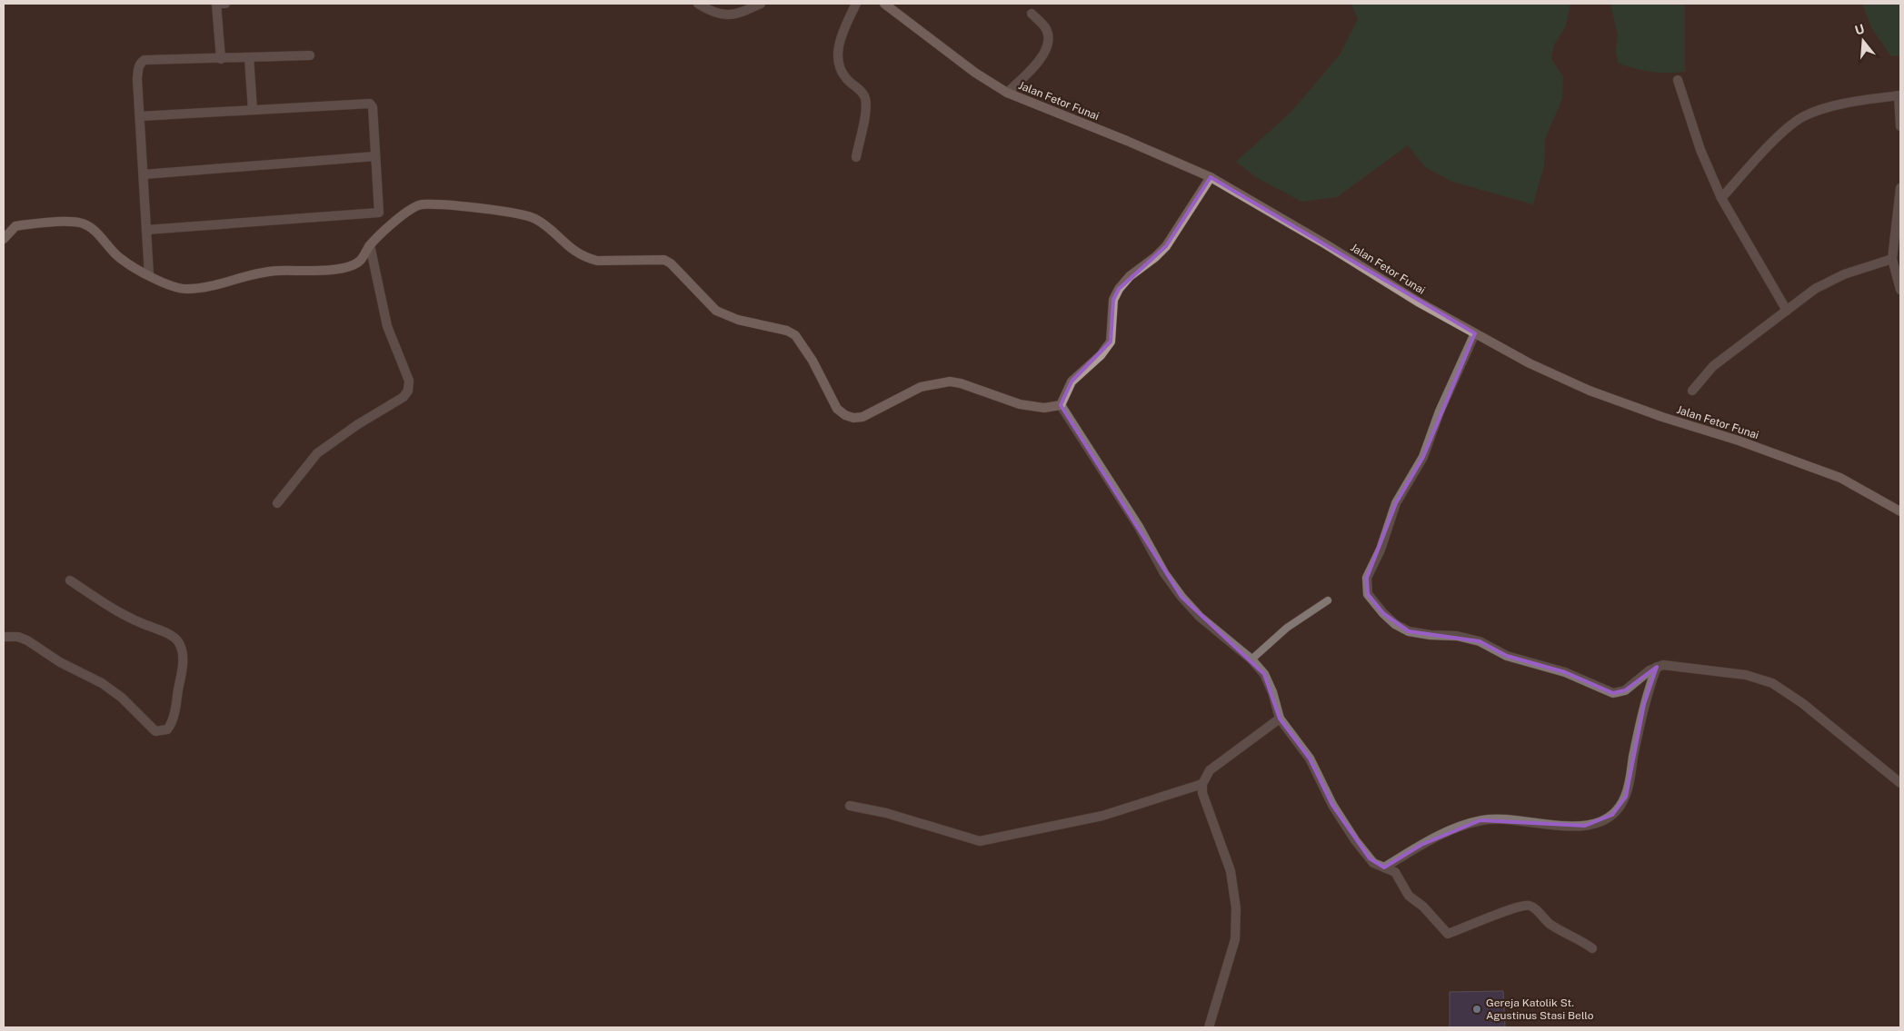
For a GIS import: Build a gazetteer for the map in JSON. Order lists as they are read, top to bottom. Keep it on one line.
{"streets":{"street":["Jalan Fetor Funai"]},"places":["Gereja Katolik St. Agustinus Stasi Bello"],"north":"top"}
